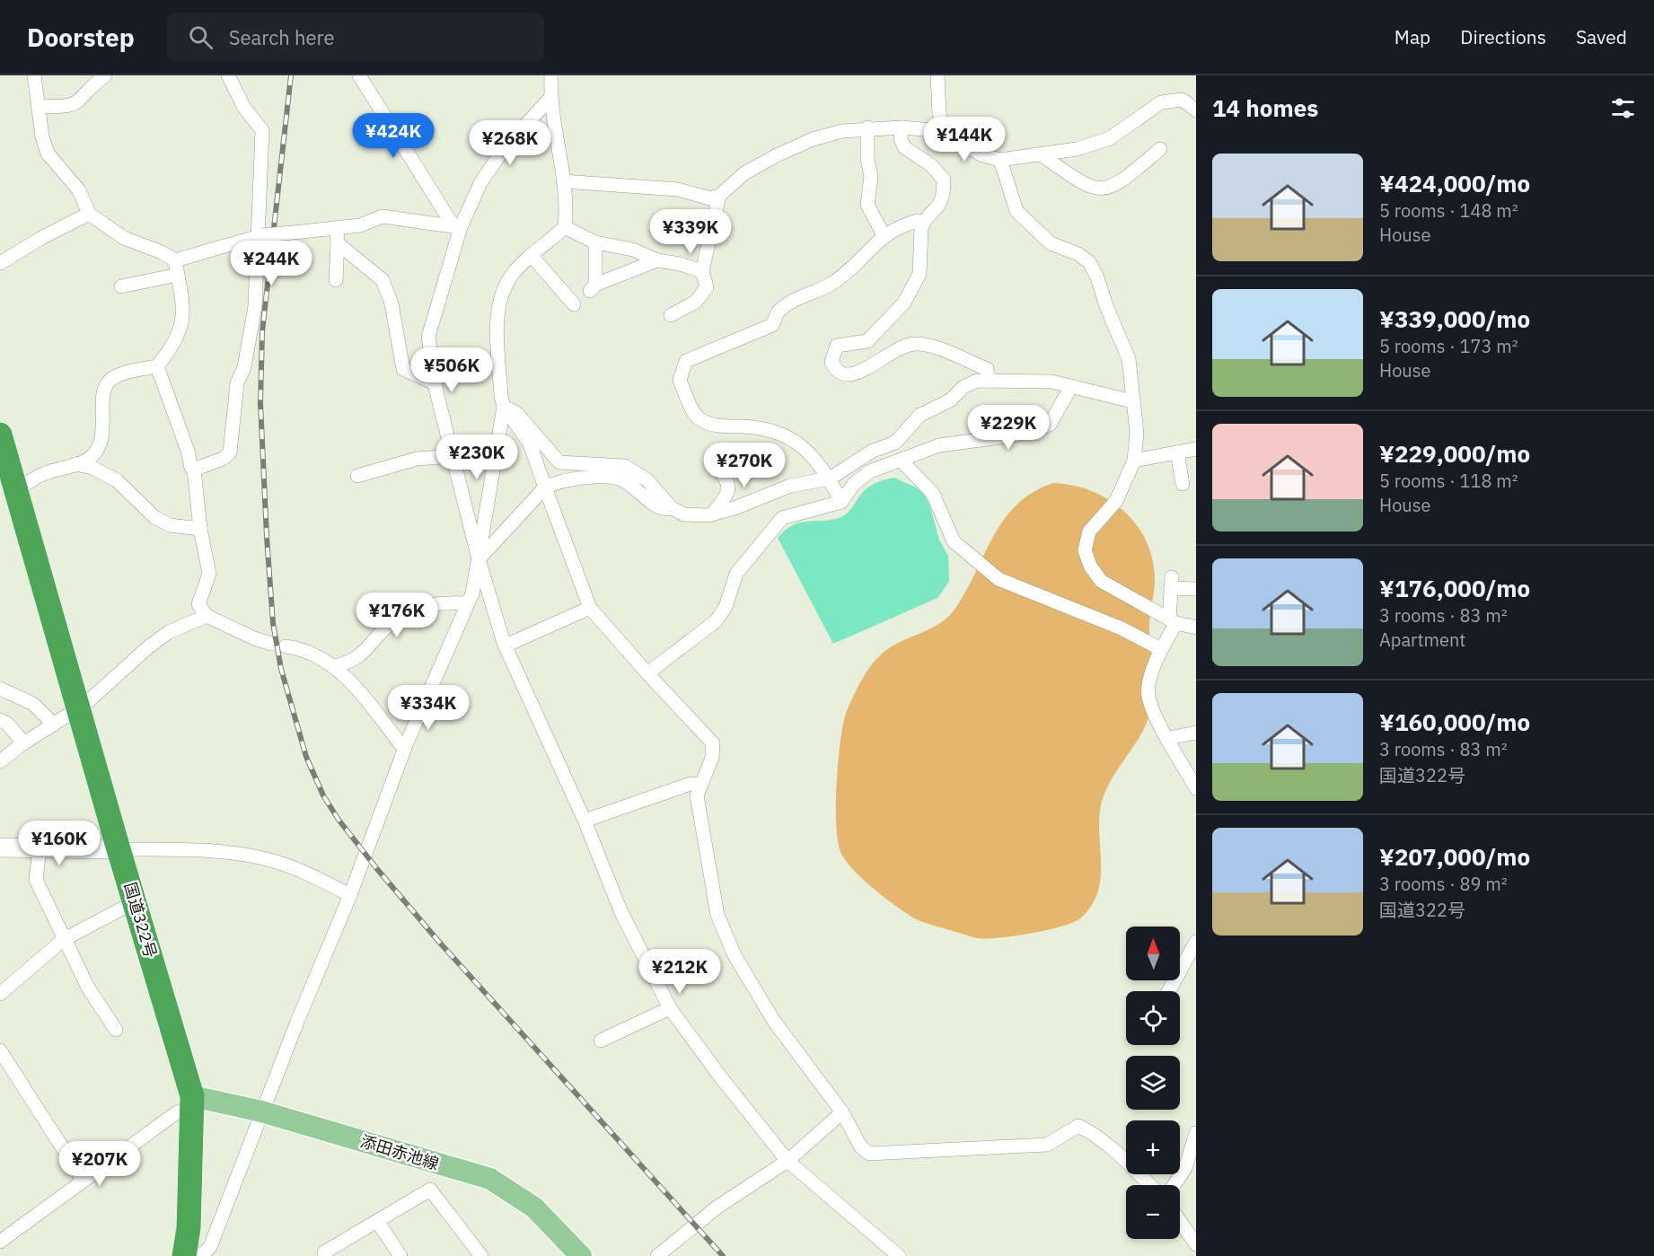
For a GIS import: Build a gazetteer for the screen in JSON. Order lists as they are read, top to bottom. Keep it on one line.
{"streets":{"highway":["国道322号"],"main road":["添田赤池線"]},"crossings":[["国道322号","添田赤池線"]],"north":"top","page":{"header":"Doorstep","search":"Search here","nav":["Map","Directions","Saved"],"heading":"14 homes","price":["¥424K","¥144K","¥268K","¥339K","¥244K","¥506K","¥229K","¥230K","¥270K","¥176K","¥334K","¥160K","¥212K","¥207K"],"list":[{"name":"¥424,000/mo","note":"5 rooms · 148 m² · House"},{"name":"¥339,000/mo","note":"5 rooms · 173 m² · House"},{"name":"¥229,000/mo","note":"5 rooms · 118 m² · House"},{"name":"¥176,000/mo","note":"3 rooms · 83 m² · Apartment"},{"name":"¥160,000/mo","note":"3 rooms · 83 m² · 国道322号"},{"name":"¥207,000/mo","note":"3 rooms · 89 m² · 国道322号"}],"map_buttons":["+","−"]}}
